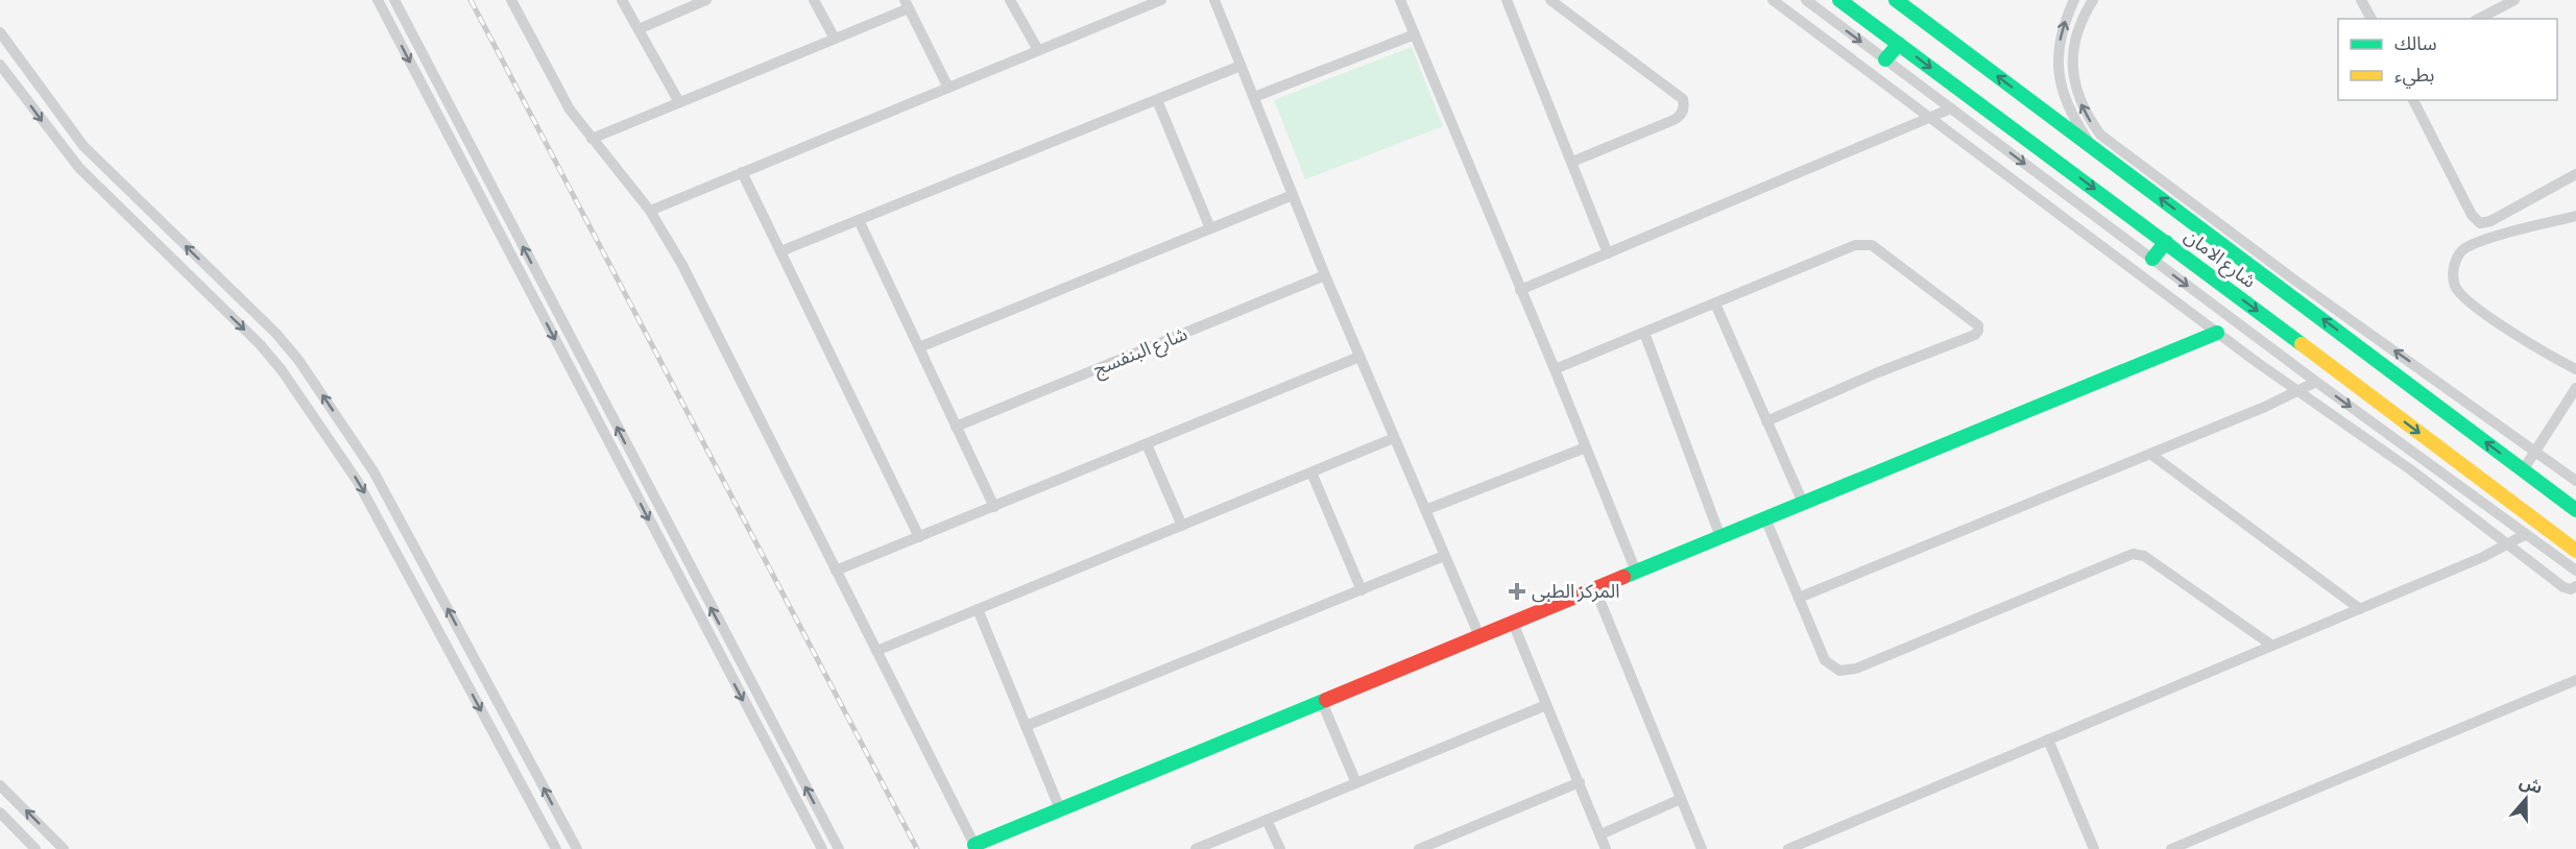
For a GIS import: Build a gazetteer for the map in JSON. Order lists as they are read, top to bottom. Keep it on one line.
{"streets":{"street":["شارع الامان","شارع البنفسج"]},"places":{"health":["المركز الطبى"]},"legend":["سالك","بطيء"],"north":"top"}
